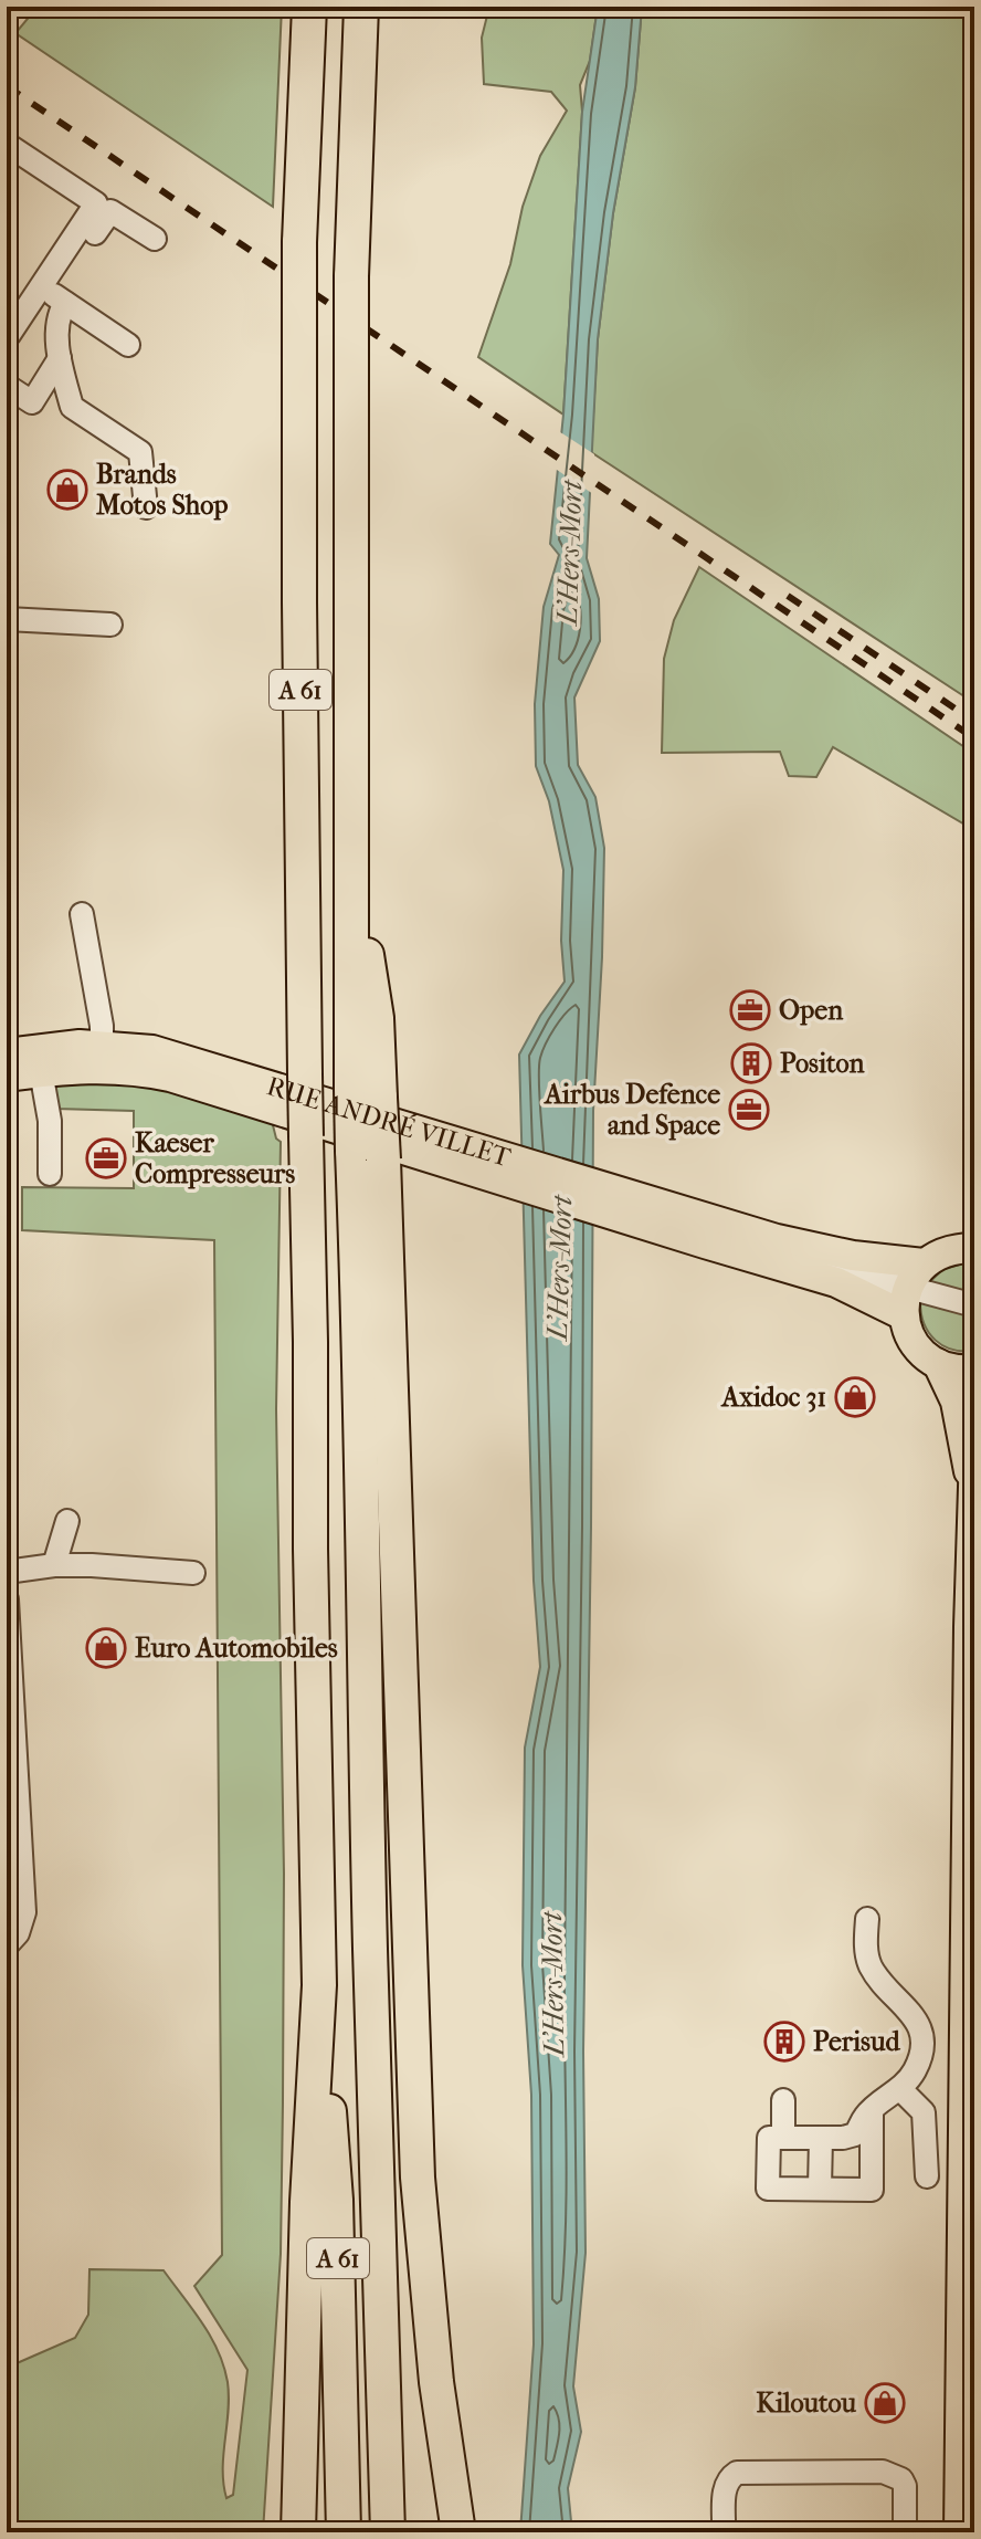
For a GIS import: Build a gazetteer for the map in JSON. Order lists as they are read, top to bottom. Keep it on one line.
{"streets":{"highway":["A 61"],"main road":["RUE ANDRÉ VILLET"]},"crossings":[["A 61","RUE ANDRÉ VILLET"]],"water":["L'Hers-Mort"],"places":{"shop":["Brands Motos Shop","Axidoc 31","Euro Automobiles","Kiloutou"],"office":["Open","Airbus Defence and Space","Kaeser Compresseurs"],"building":["Positon","Perisud"]}}
